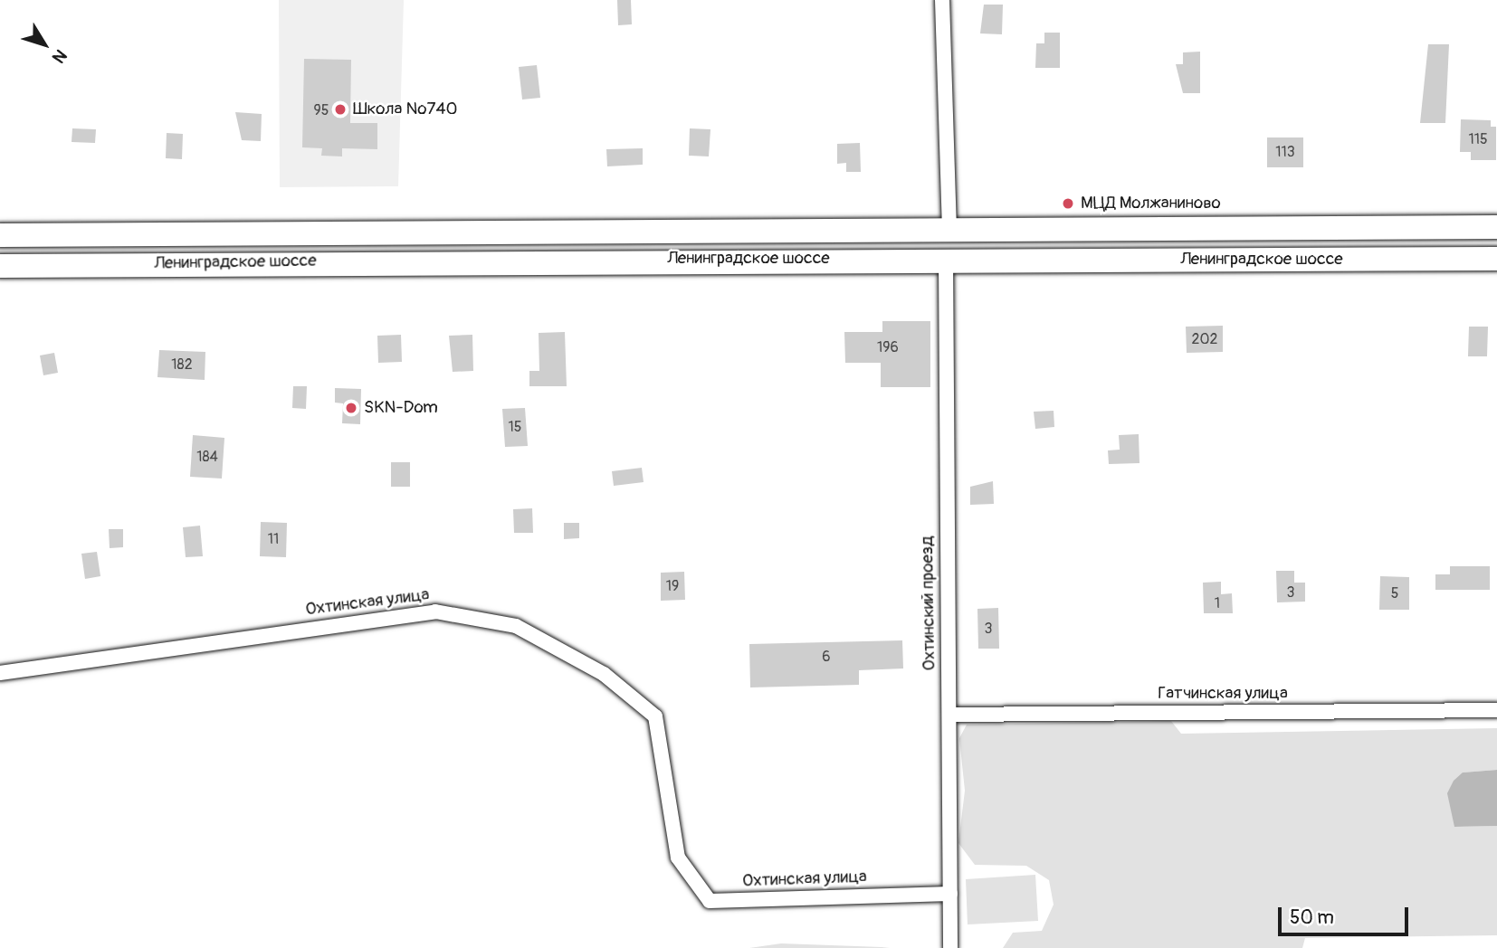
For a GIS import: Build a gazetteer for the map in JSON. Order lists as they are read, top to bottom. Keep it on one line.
{"streets":{"highway":["Ленинградское шоссе"],"street":["Охтинская улица","Охтинский проезд","Гатчинская улица"]},"crossings":[["Ленинградское шоссе","Охтинский проезд"],["Охтинская улица","Охтинский проезд"],["Охтинский проезд","Гатчинская улица"]],"places":["Школа №740","МЦД Молжаниново","SKN-Dom"],"house_numbers":["95","115","113","202","196","182","15","184","11","19","3","5","1","3","6"],"scale_bar":"50 m","north":"bottom right"}
